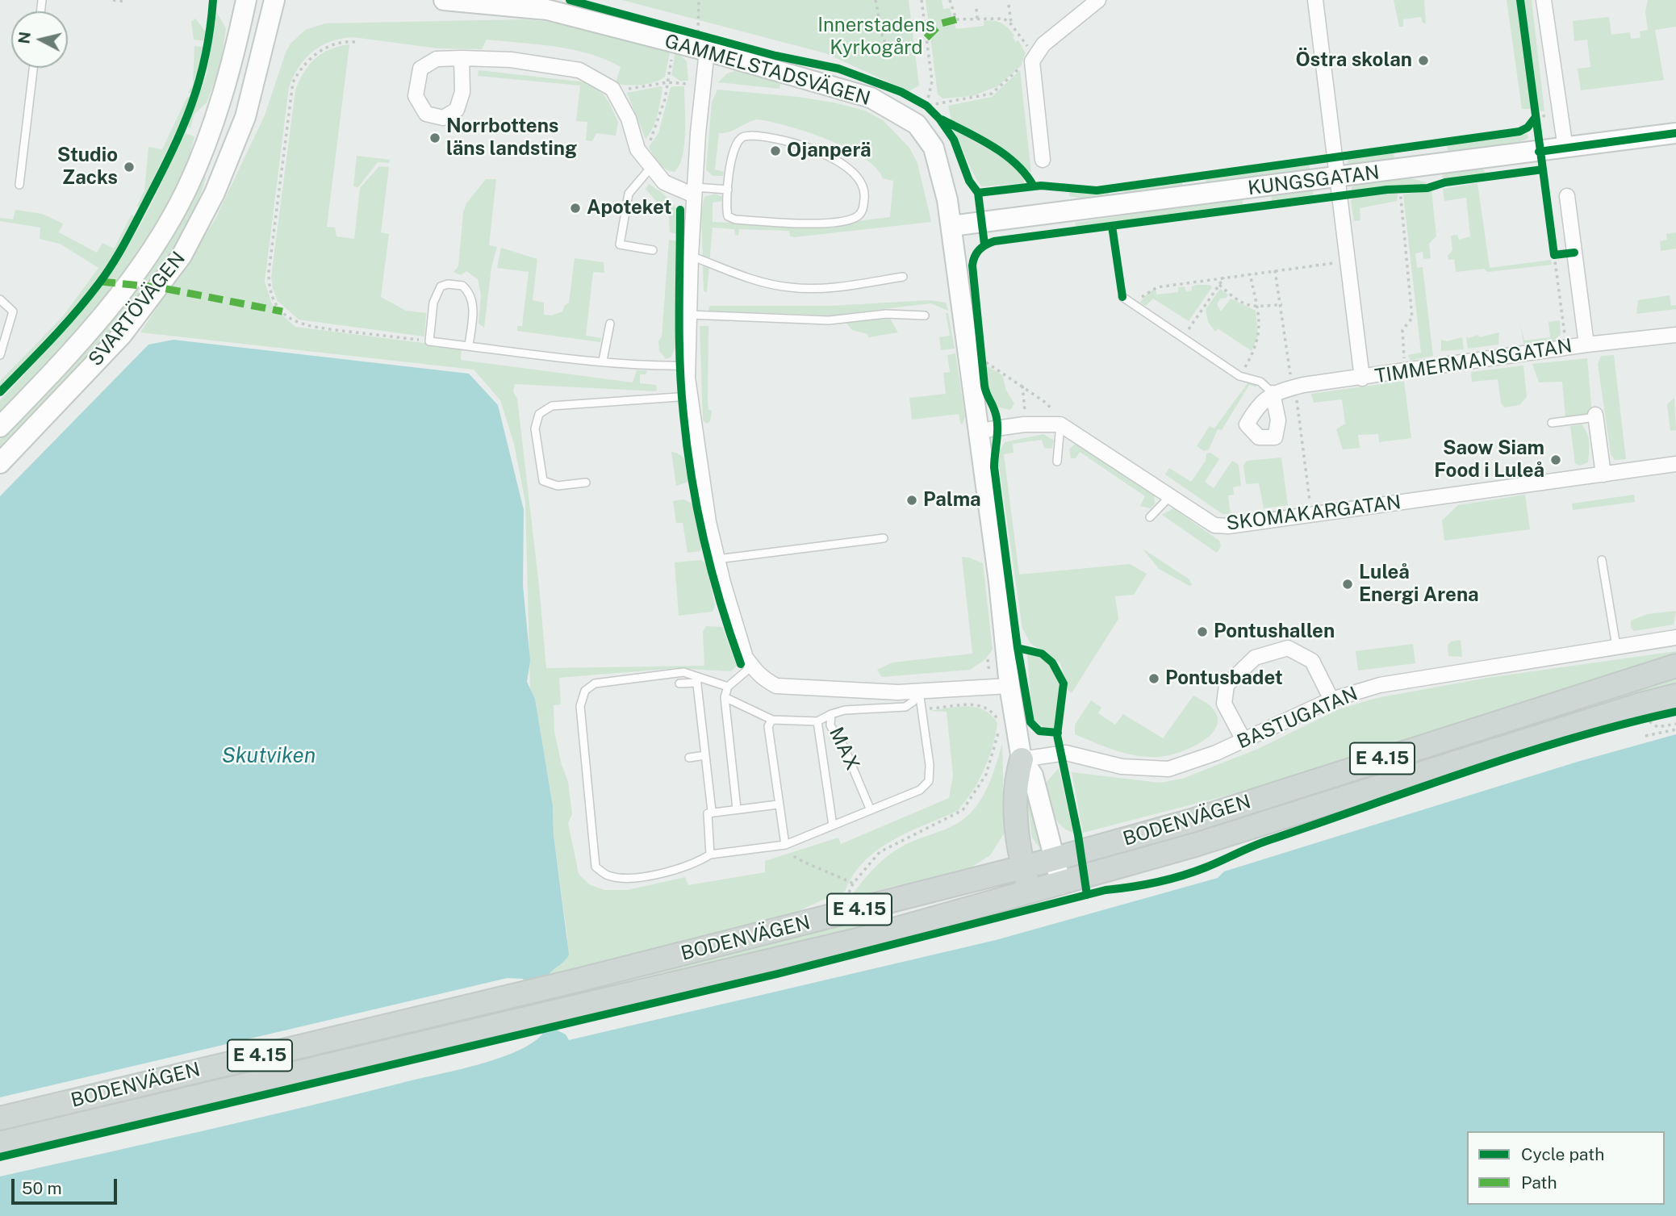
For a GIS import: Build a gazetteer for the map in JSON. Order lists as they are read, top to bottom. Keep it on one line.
{"streets":{"main road":["E 4.15","BODENVÄGEN"],"street":["GAMMELSTADSVÄGEN","KUNGSGATAN","SVARTÖVÄGEN","TIMMERMANSGATAN","SKOMAKARGATAN","BASTUGATAN"],"lane":["MAX"]},"crossings":[["GAMMELSTADSVÄGEN","KUNGSGATAN"],["GAMMELSTADSVÄGEN","BASTUGATAN"],["GAMMELSTADSVÄGEN","BODENVÄGEN"]],"water":["Skutviken"],"parks":["Innerstadens Kyrkogård"],"places":["Östra skolan","Norrbottens läns landsting","Ojanperä","Studio Zacks","Apoteket","Saow Siam Food i Luleå","Palma","Luleå Energi Arena","Pontushallen","Pontusbadet"],"legend":["Cycle path","Path"],"scale_bar":"50 m","north":"left"}
